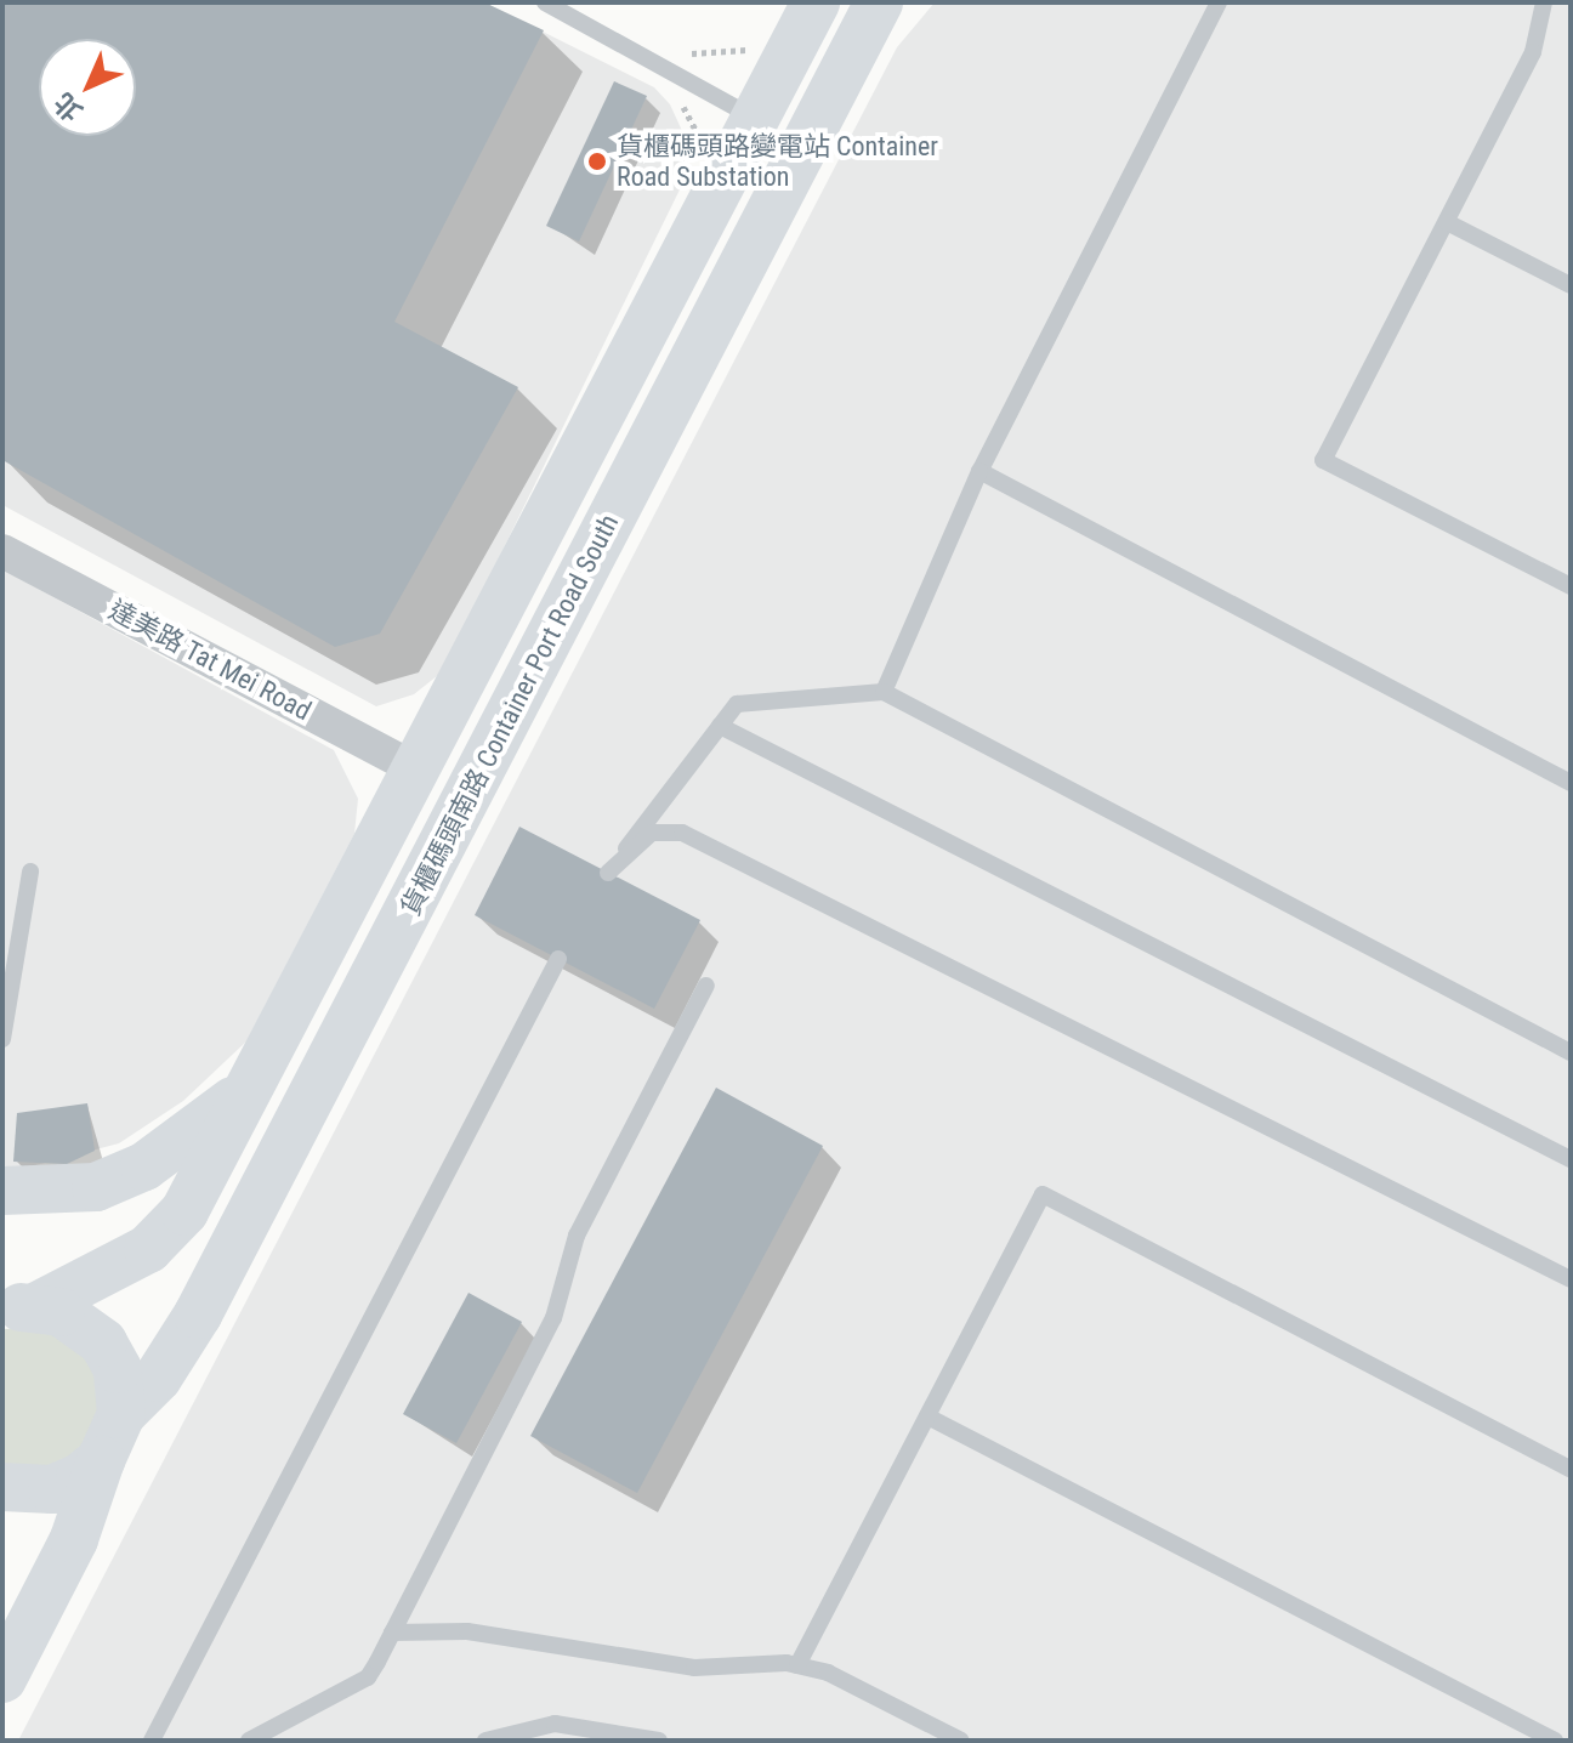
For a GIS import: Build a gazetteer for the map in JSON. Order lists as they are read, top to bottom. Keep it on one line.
{"streets":{"street":["達美路 Tat Mei Road","貨櫃碼頭南路 Container Port Road South"]},"crossings":[["達美路 Tat Mei Road","貨櫃碼頭南路 Container Port Road South"]],"places":["貨櫃碼頭路變電站 Container Road Substation"],"north":"bottom left"}
